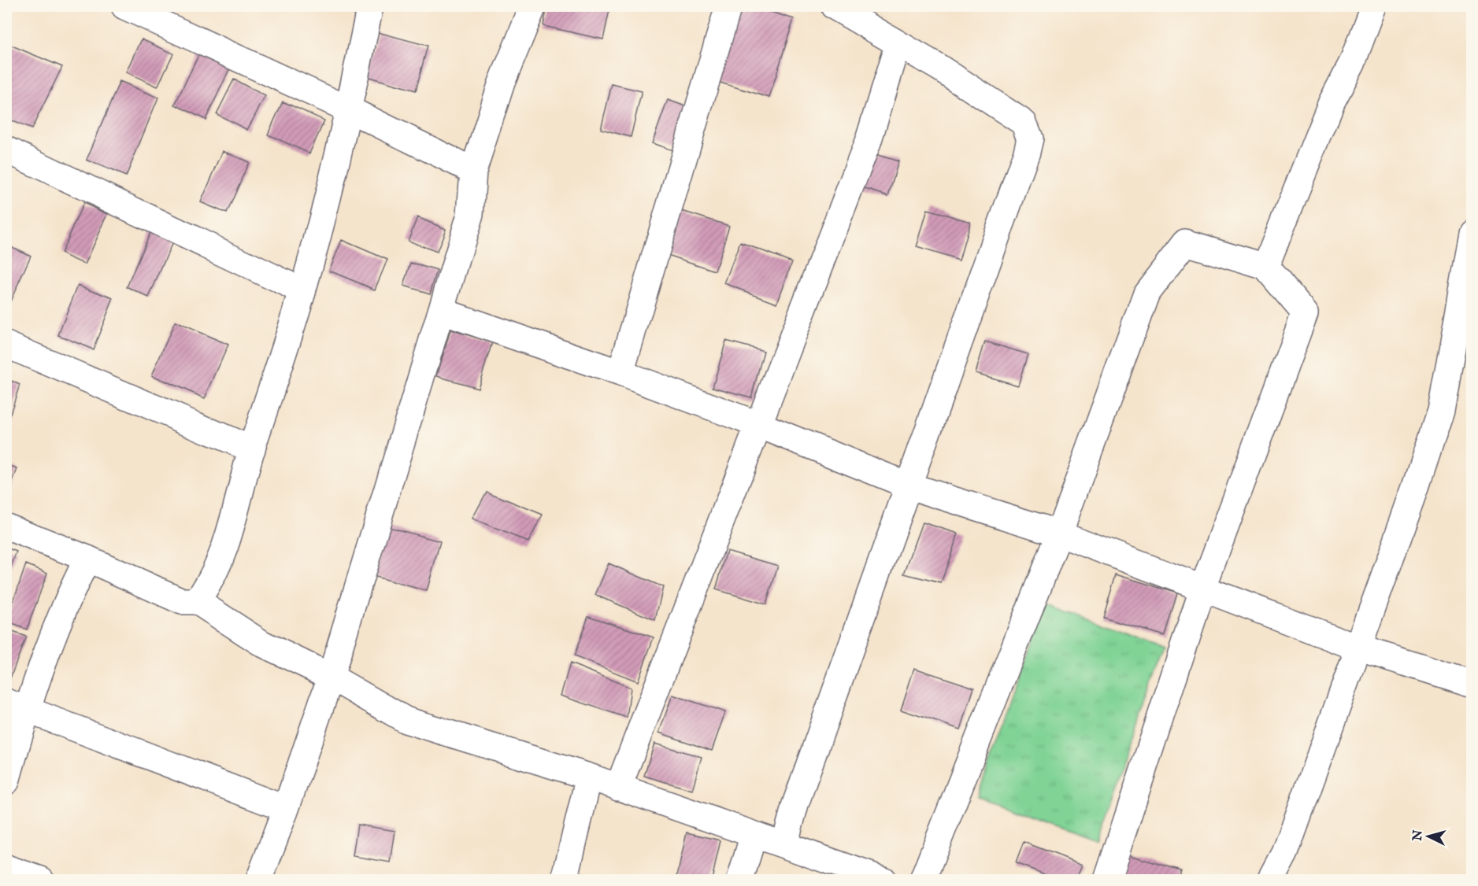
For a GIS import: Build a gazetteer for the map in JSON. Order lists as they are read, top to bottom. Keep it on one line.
{"north":"left"}
